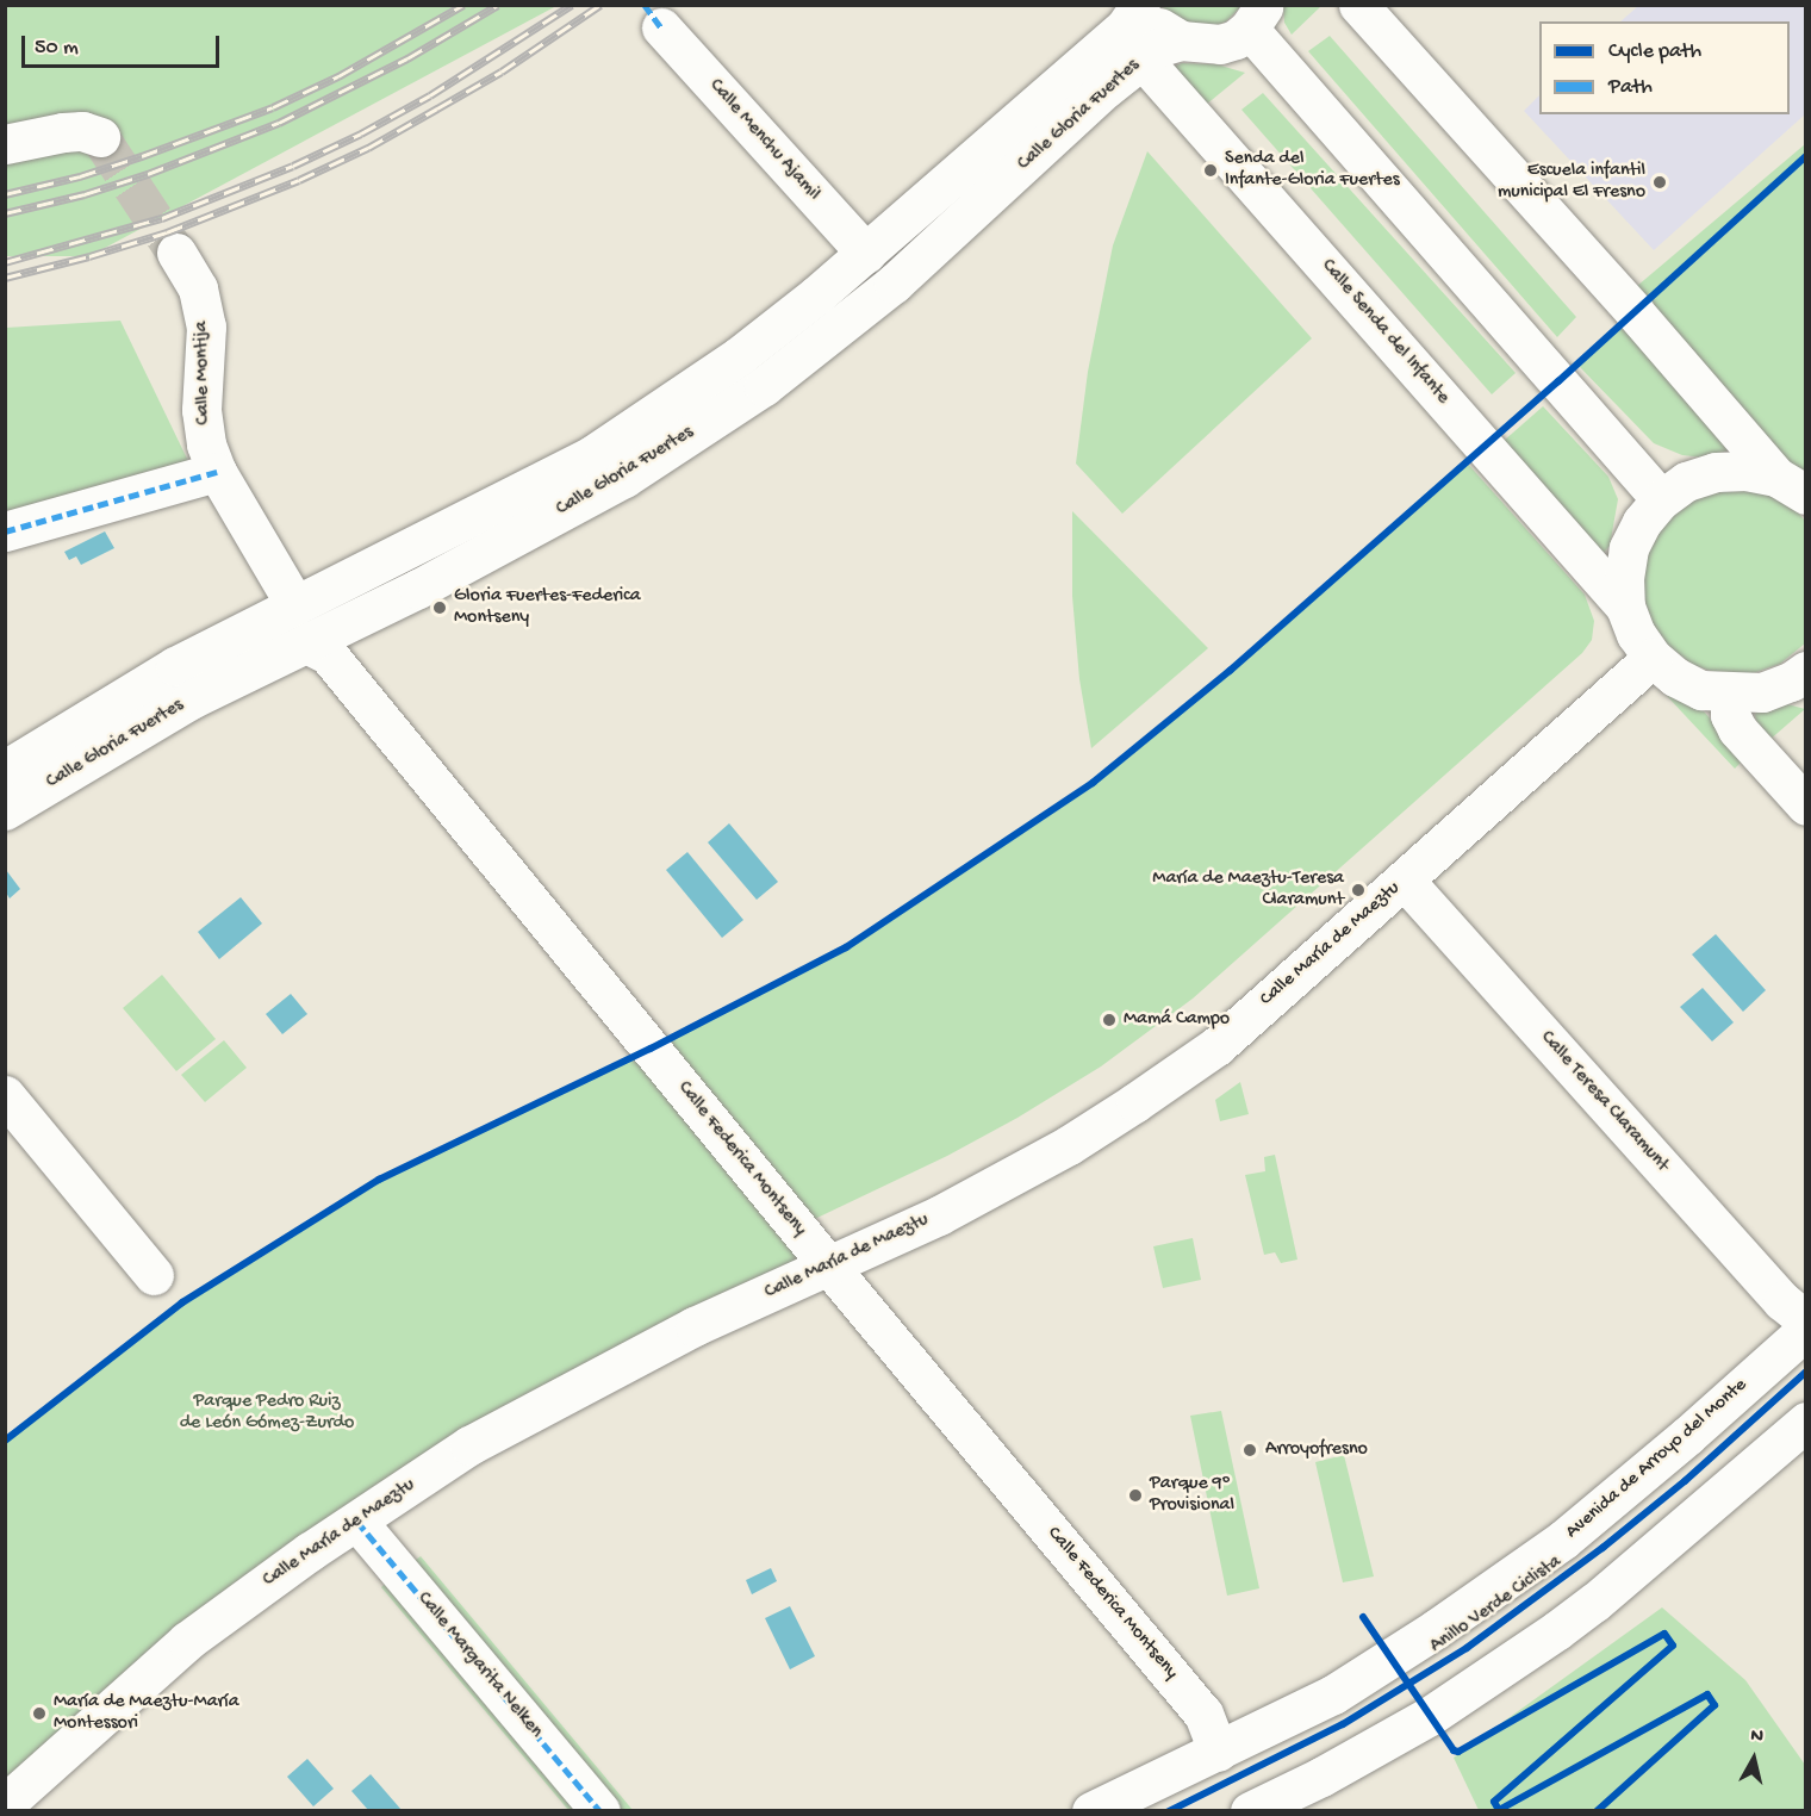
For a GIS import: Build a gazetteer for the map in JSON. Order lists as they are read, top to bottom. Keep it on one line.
{"streets":{"street":["Calle Gloria Fuertes","Calle Menchu Ajamil","Calle Senda del Infante","Calle Montija","Calle María de Maeztu","Calle Teresa Claramunt","Calle Federica Montseny","Avenida de Arroyo del Monte","Calle Margarita Nelken"],"cycle path":["Anillo Verde Ciclista"]},"crossings":[["Calle Gloria Fuertes","Calle Menchu Ajamil"],["Calle Gloria Fuertes","Calle Senda del Infante"],["Calle Gloria Fuertes","Calle Montija"],["Calle Gloria Fuertes","Calle Federica Montseny"],["Calle María de Maeztu","Calle Teresa Claramunt"],["Calle María de Maeztu","Calle Federica Montseny"],["Calle María de Maeztu","Calle Margarita Nelken"],["Calle Federica Montseny","Avenida de Arroyo del Monte"]],"parks":["Parque Pedro Ruiz de León Gómez-Zurdo"],"places":["Senda del Infante-Gloria Fuertes","Escuela infantil municipal El Fresno","Gloria Fuertes-Federica Montseny","María de Maeztu-Teresa Claramunt","Mamá Campo","Arroyofresno","Parque 9º Provisional","María de Maeztu-María Montessori"],"legend":["Cycle path","Path"],"scale_bar":"50 m","north":"top"}
